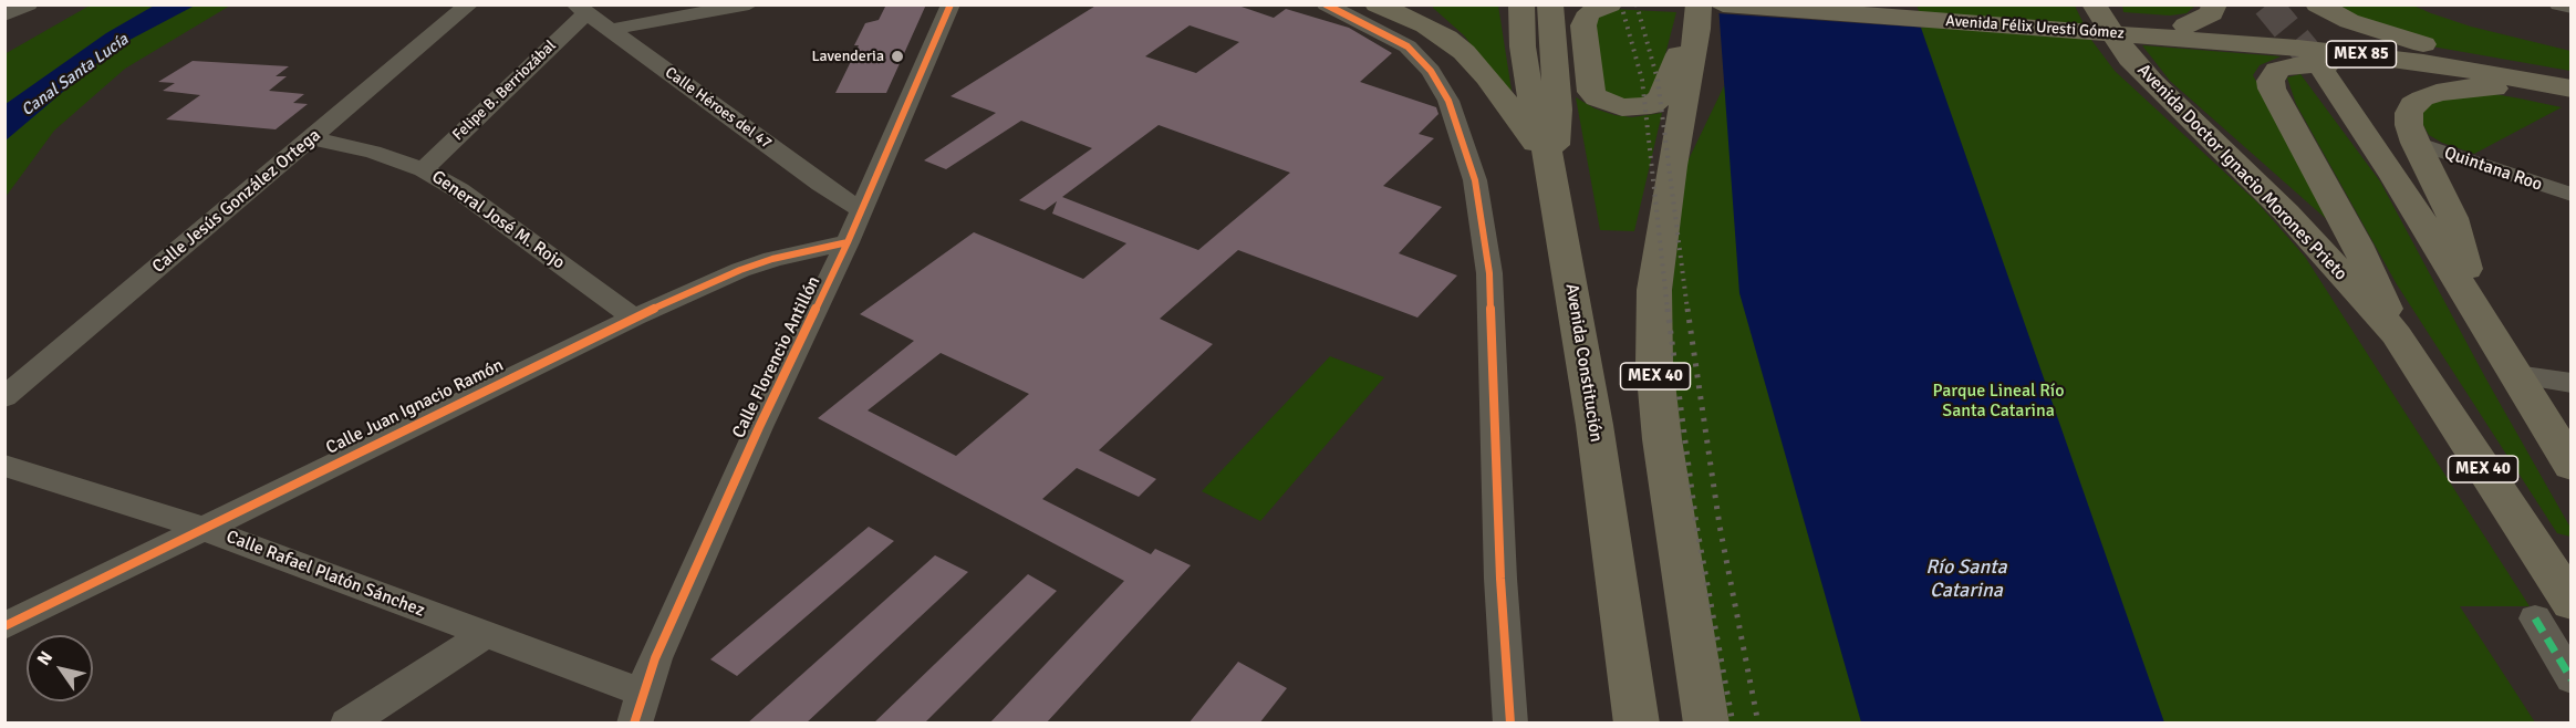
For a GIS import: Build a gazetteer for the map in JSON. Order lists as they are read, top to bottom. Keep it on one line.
{"streets":{"highway":["Avenida Félix Uresti Gómez","MEX 85","Avenida Doctor Ignacio Morones Prieto","Avenida Constitución","MEX 40"],"street":["Felipe B. Berriozábal","Calle Héroes del 47","Quintana Roo","Calle Jesús González Ortega","General José M. Rojo","Calle Florencio Antillón","Calle Juan Ignacio Ramón","Calle Rafael Platón Sánchez"]},"crossings":[["Avenida Félix Uresti Gómez","MEX 85"],["Avenida Félix Uresti Gómez","MEX 40"],["Felipe B. Berriozábal","Calle Héroes del 47"],["Felipe B. Berriozábal","General José M. Rojo"],["Calle Héroes del 47","Calle Florencio Antillón"],["Calle Jesús González Ortega","General José M. Rojo"],["General José M. Rojo","Calle Juan Ignacio Ramón"],["Calle Florencio Antillón","Calle Juan Ignacio Ramón"],["Calle Florencio Antillón","Calle Rafael Platón Sánchez"],["Calle Juan Ignacio Ramón","Calle Rafael Platón Sánchez"]],"water":["Canal Santa Lucía","Río Santa Catarina"],"parks":["Parque Lineal Río Santa Catarina"],"places":["Lavenderia"],"north":"top left"}
